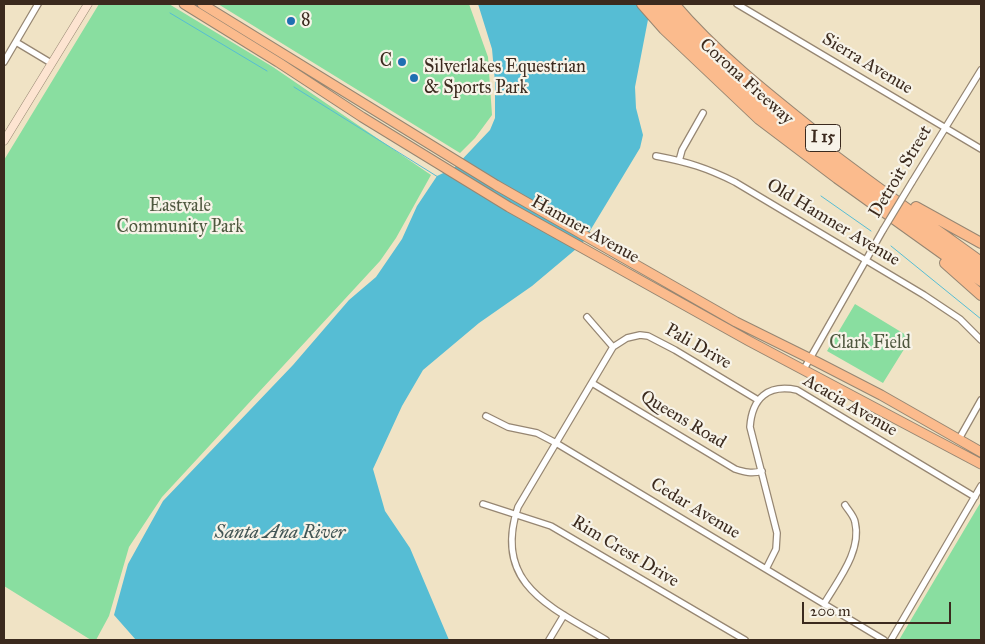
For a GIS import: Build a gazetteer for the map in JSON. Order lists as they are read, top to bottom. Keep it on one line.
{"streets":{"highway":["Corona Freeway","I 15"],"main road":["Hamner Avenue"],"street":["Sierra Avenue","Detroit Street","Old Hamner Avenue","Pali Drive","Acacia Avenue","Queens Road","Cedar Avenue","Rim Crest Drive"]},"crossings":[["Sierra Avenue","Detroit Street"],["Detroit Street","Old Hamner Avenue"],["Detroit Street","Hamner Avenue"],["Pali Drive","Acacia Avenue"]],"water":["Santa Ana River"],"parks":["Eastvale Community Park","Clark Field"],"places":["8","C","Silverlakes Equestrian & Sports Park"],"scale_bar":"200 m"}
